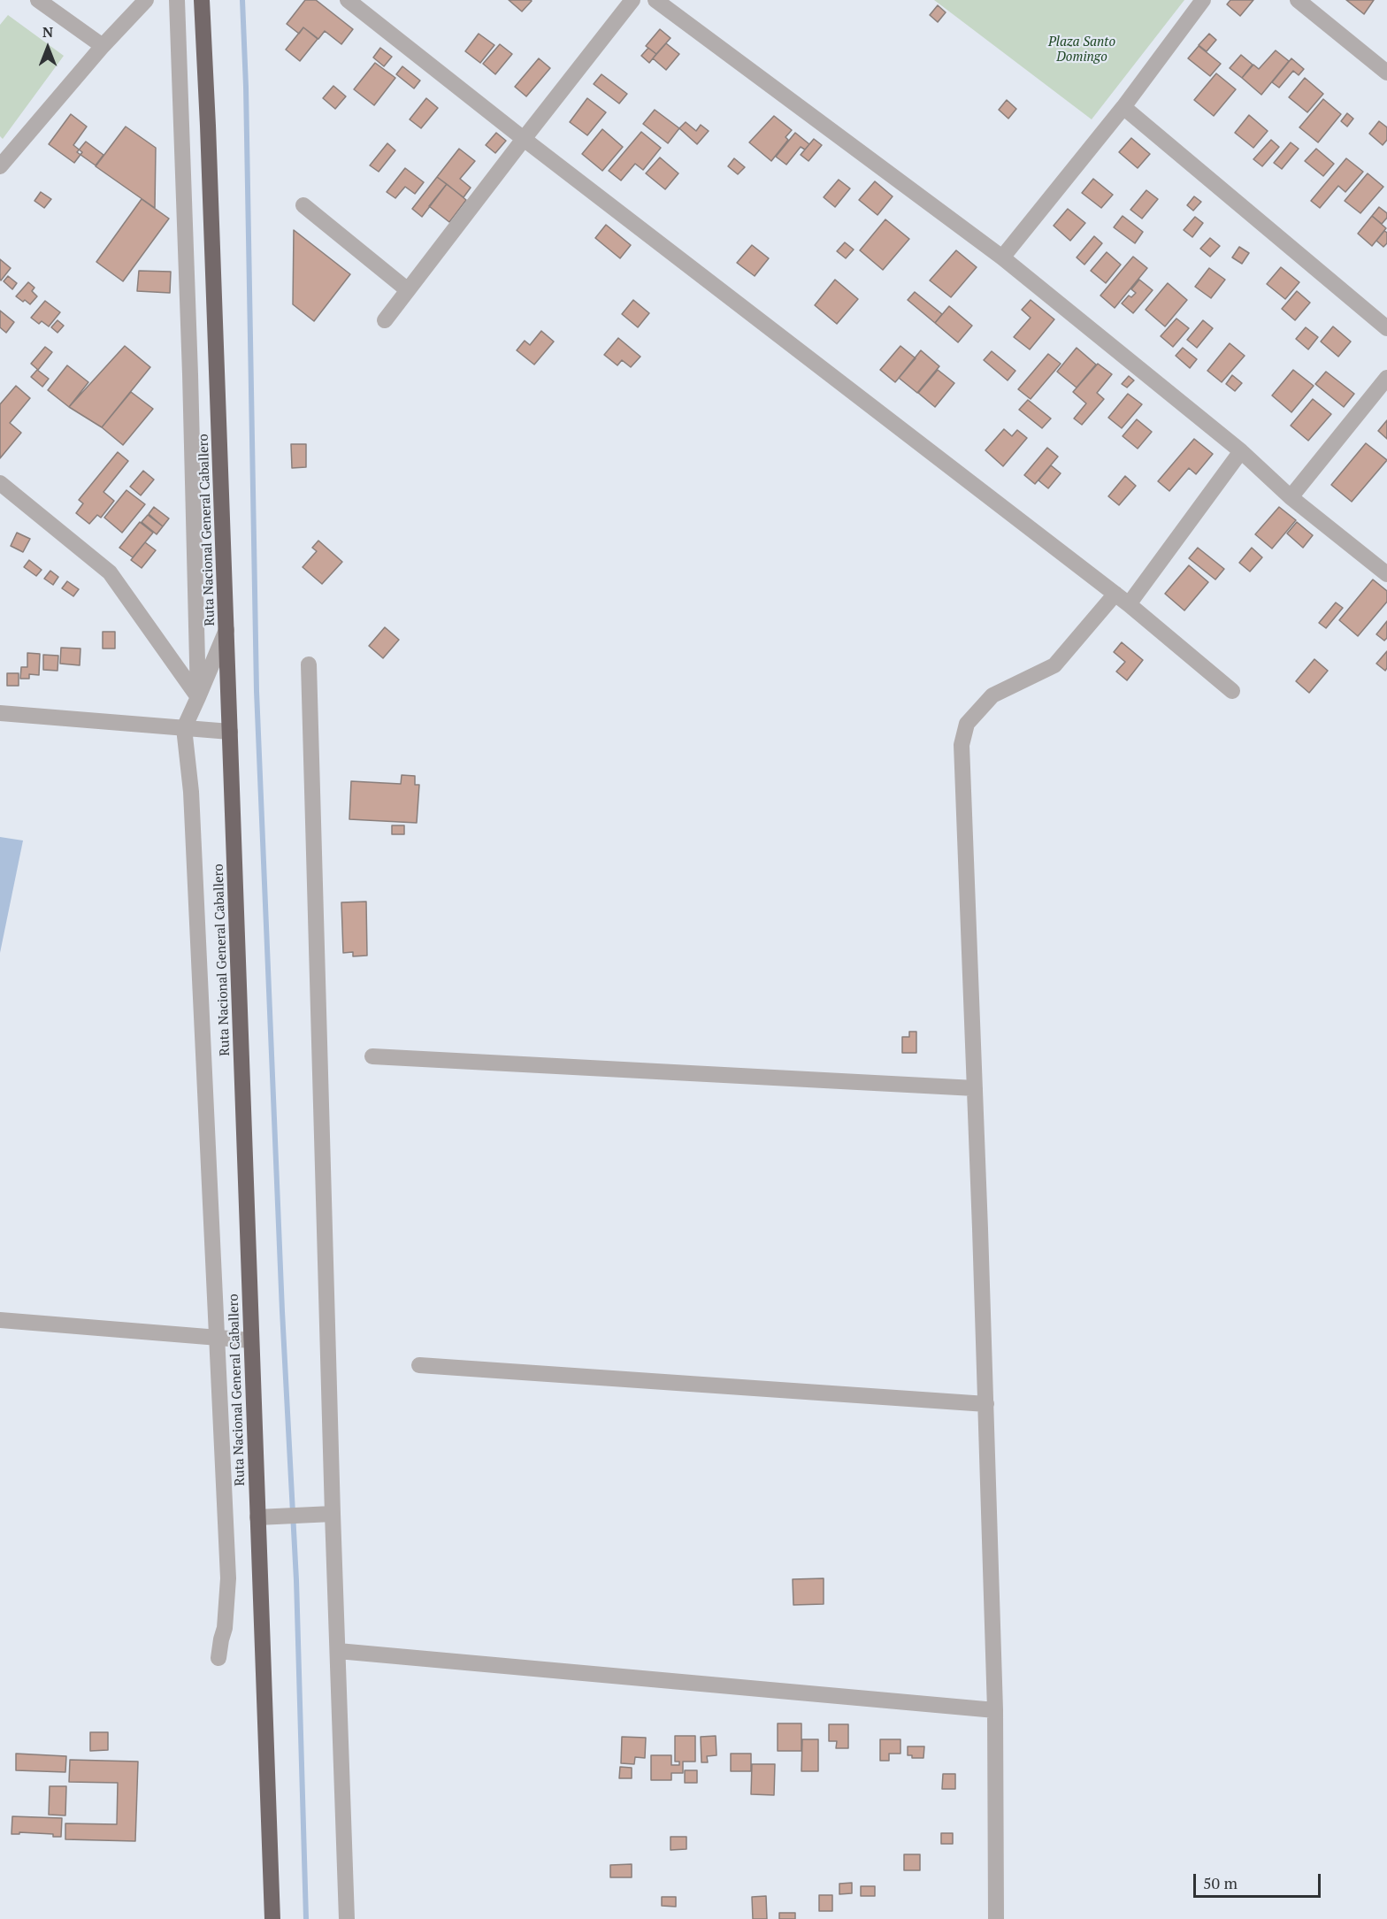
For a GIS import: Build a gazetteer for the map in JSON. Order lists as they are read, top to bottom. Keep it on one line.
{"streets":{"highway":["Ruta Nacional General Caballero"]},"parks":["Plaza Santo Domingo"],"scale_bar":"50 m","north":"top"}
